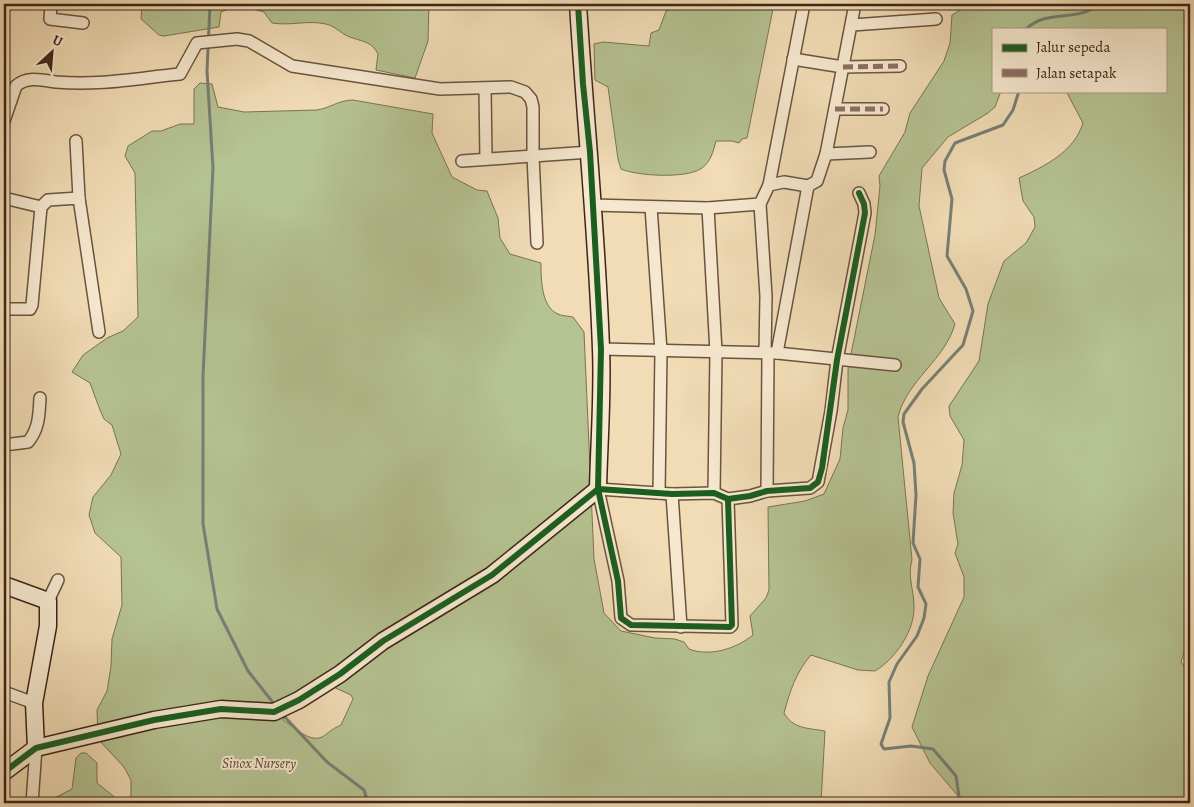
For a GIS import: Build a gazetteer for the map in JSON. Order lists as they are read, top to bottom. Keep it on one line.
{"parks":["Sinox Nursery"],"legend":["Jalur sepeda","Jalan setapak"],"north":"top right"}
